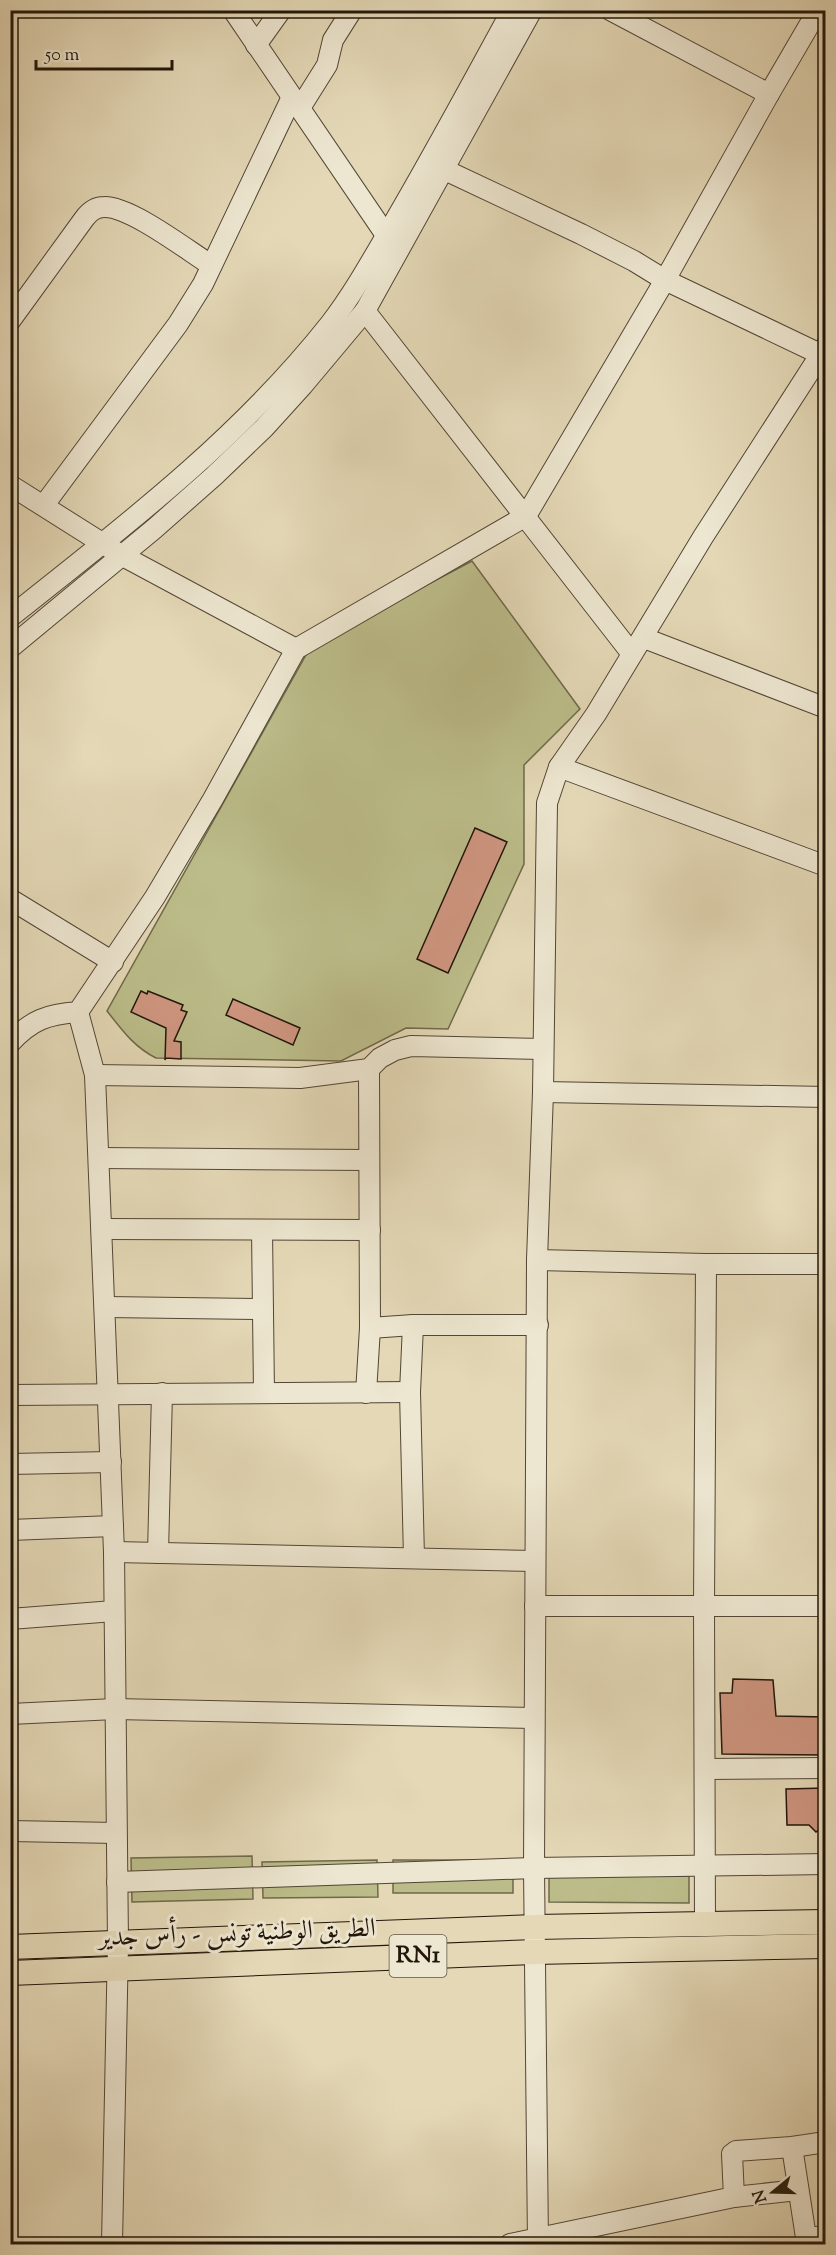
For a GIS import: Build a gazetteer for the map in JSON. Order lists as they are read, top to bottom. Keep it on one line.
{"streets":{"main road":["الطريق الوطنية تونس - رأس جدير","RN1"]},"scale_bar":"50 m","north":"left"}
